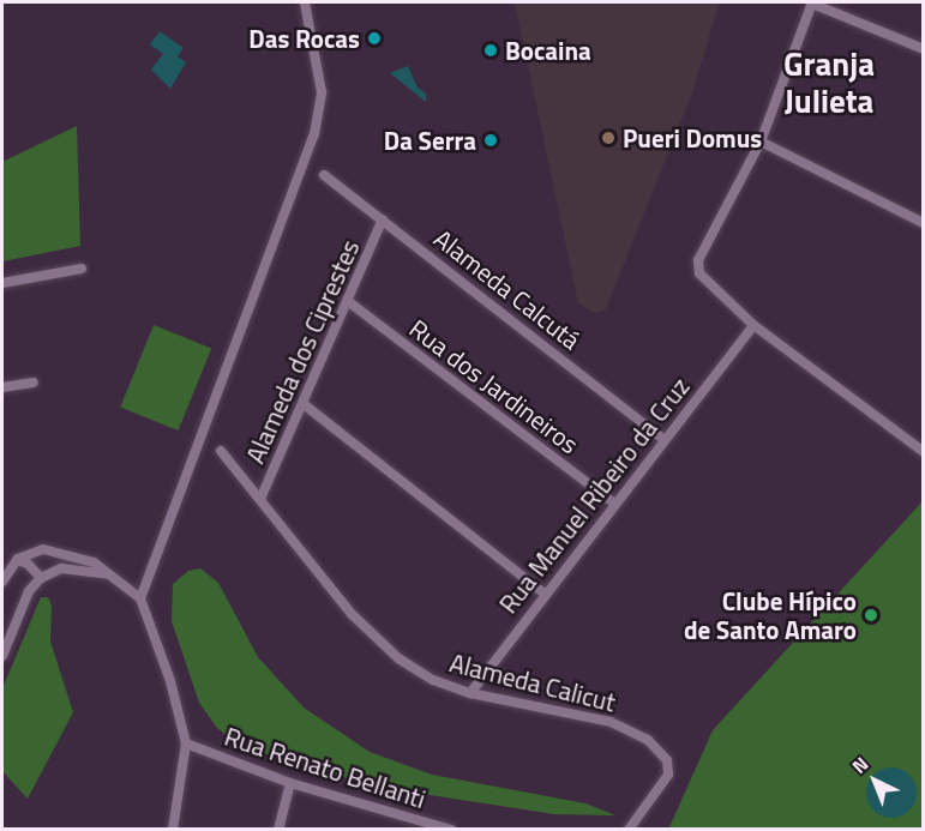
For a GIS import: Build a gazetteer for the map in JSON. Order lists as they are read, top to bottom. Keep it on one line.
{"streets":{"street":["Alameda Calcutá","Alameda dos Ciprestes","Rua dos Jardineiros","Rua Manuel Ribeiro da Cruz","Alameda Calicut","Rua Renato Bellanti"]},"crossings":[["Alameda Calcutá","Alameda dos Ciprestes"],["Alameda Calcutá","Rua Manuel Ribeiro da Cruz"],["Alameda dos Ciprestes","Rua dos Jardineiros"],["Alameda dos Ciprestes","Alameda Calicut"],["Rua dos Jardineiros","Rua Manuel Ribeiro da Cruz"],["Rua Manuel Ribeiro da Cruz","Alameda Calicut"]],"districts":["Granja Julieta"],"places":["Das Rocas","Bocaina","Pueri Domus","Da Serra","Clube Hípico de Santo Amaro"],"north":"top left"}
